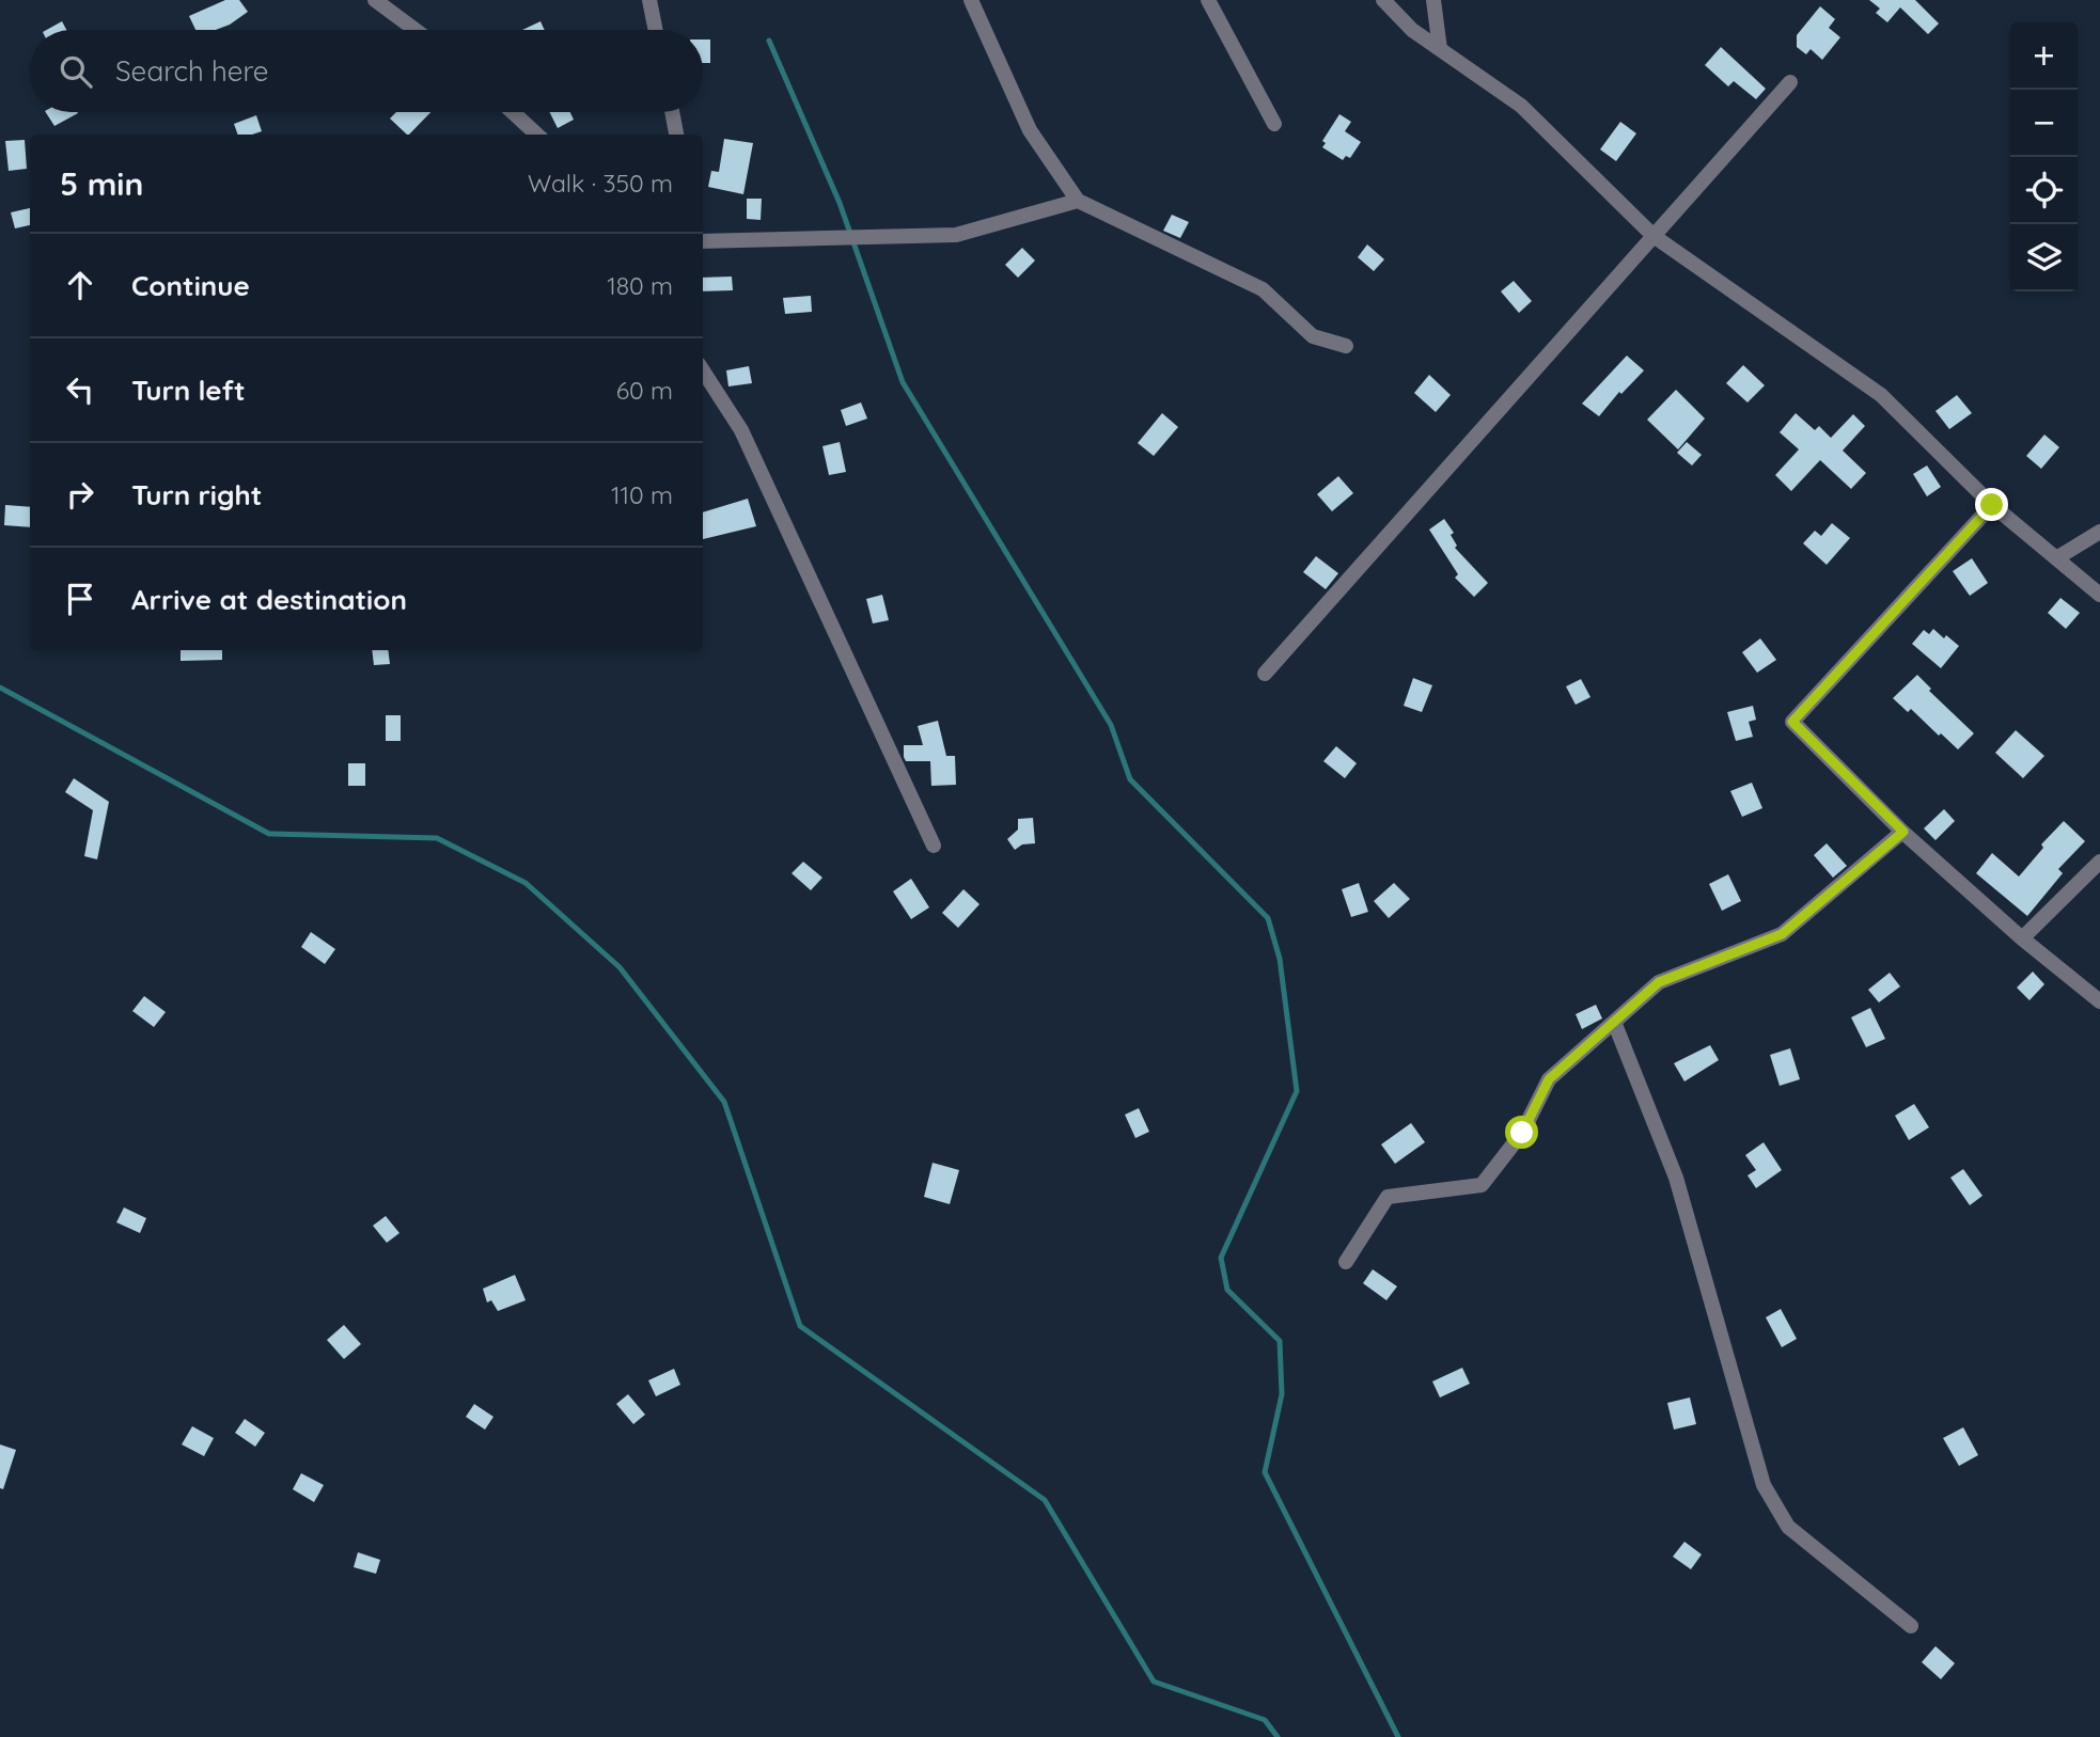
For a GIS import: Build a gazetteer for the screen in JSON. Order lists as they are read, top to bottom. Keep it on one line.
{"page":{"map_buttons":["+","−"],"search":"Search here","heading":["5 min","Walk · 350 m"],"list":[["Continue","180 m"],["Turn left","60 m"],["Turn right","110 m"],"Arrive at destination"]}}
